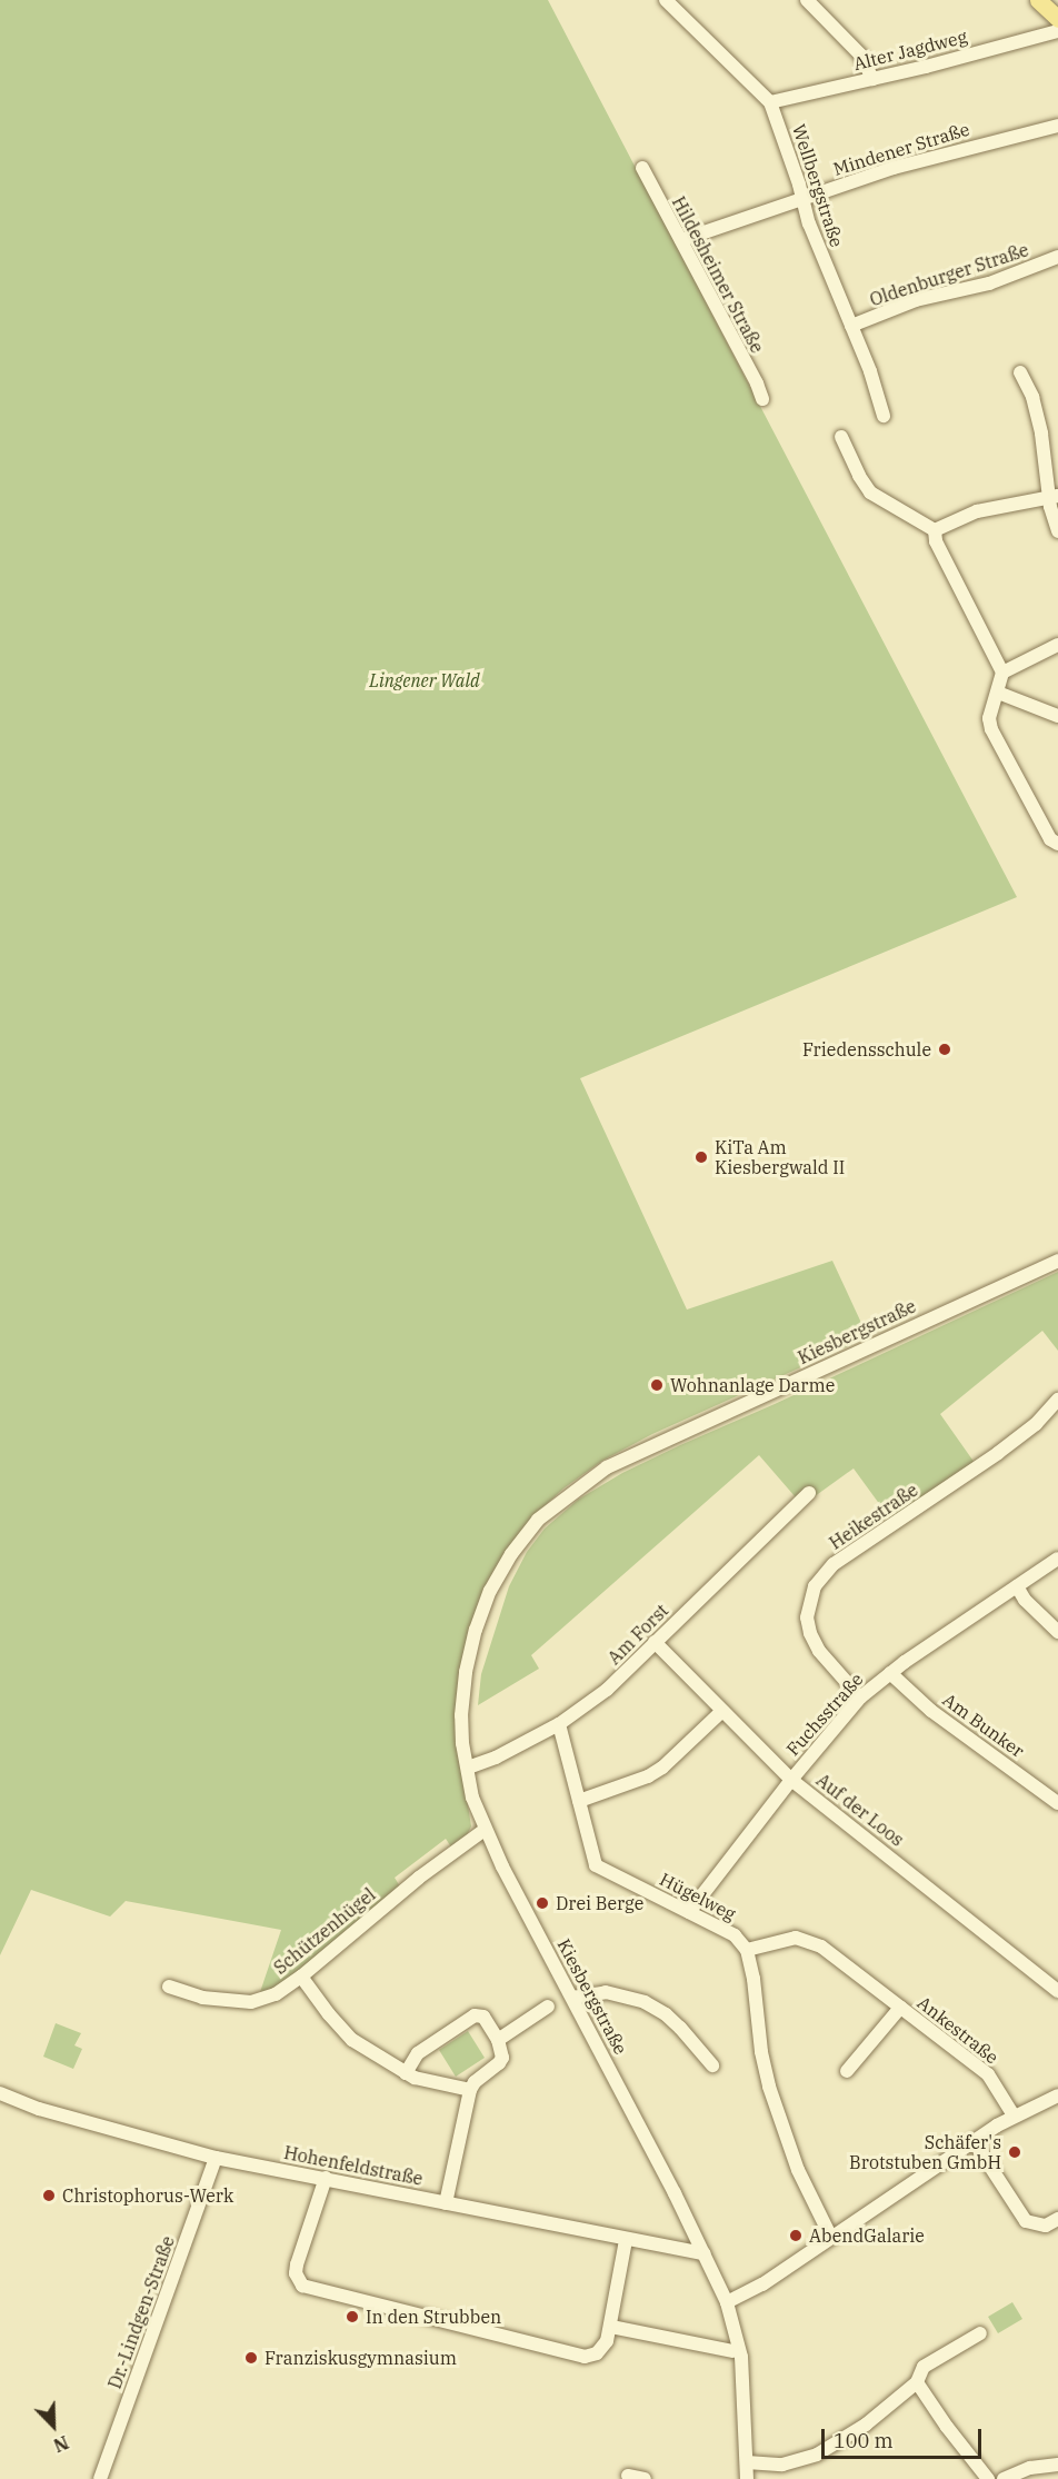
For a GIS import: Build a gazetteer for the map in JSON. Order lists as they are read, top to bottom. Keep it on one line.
{"streets":{"street":["Alter Jagdweg","Mindener Straße","Wellbergstraße","Hildesheimer Straße","Oldenburger Straße","Kiesbergstraße","Heikestraße","Am Forst","Fuchsstraße","Am Bunker","Auf der Loos","Hügelweg","Schützenhügel","Ankestraße","Hohenfeldstraße","Dr.-Lindgen-Straße"]},"crossings":[["Alter Jagdweg","Wellbergstraße"],["Mindener Straße","Wellbergstraße"],["Mindener Straße","Hildesheimer Straße"],["Wellbergstraße","Oldenburger Straße"],["Kiesbergstraße","Am Forst"],["Kiesbergstraße","Schützenhügel"],["Kiesbergstraße","Hohenfeldstraße"],["Heikestraße","Fuchsstraße"],["Am Forst","Auf der Loos"],["Am Forst","Hügelweg"],["Fuchsstraße","Am Bunker"],["Fuchsstraße","Auf der Loos"],["Fuchsstraße","Hügelweg"],["Hügelweg","Ankestraße"],["Hohenfeldstraße","Dr.-Lindgen-Straße"]],"parks":["Lingener Wald"],"places":["Friedensschule","KiTa Am Kiesbergwald II","Wohnanlage Darme","Drei Berge","Schäfer's Brotstuben GmbH","Christophorus-Werk","AbendGalarie","In den Strubben","Franziskusgymnasium"],"scale_bar":"100 m","north":"bottom right"}
